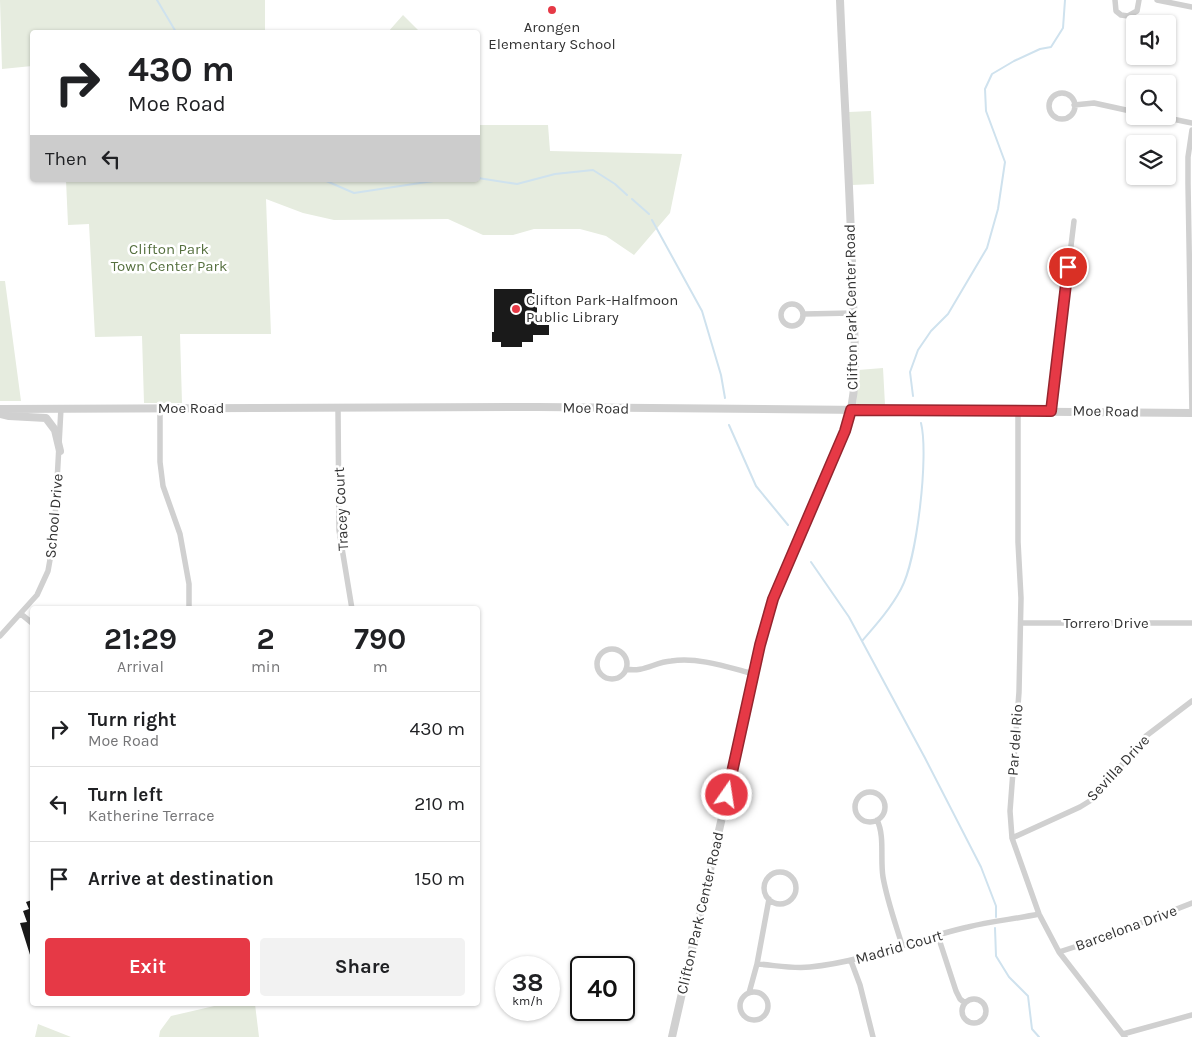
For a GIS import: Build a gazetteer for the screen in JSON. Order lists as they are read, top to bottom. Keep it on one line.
{"streets":{"street":["Clifton Park Center Road","Moe Road","Tracey Court","School Drive","Torrero Drive","Par del Rio","Sevilla Drive","Barcelona Drive","Madrid Court"]},"crossings":[["Clifton Park Center Road","Moe Road"],["Moe Road","Tracey Court"],["Moe Road","School Drive"],["Moe Road","Par del Rio"],["Torrero Drive","Par del Rio"],["Par del Rio","Sevilla Drive"],["Par del Rio","Barcelona Drive"],["Par del Rio","Madrid Court"]],"parks":["Clifton Park Town Center Park"],"places":["Arongen Elementary School","Clifton Park-Halfmoon Public Library"],"page":{"turn":["430 m","Moe Road"],"then":"Then","eta":["21:29","Arrival","2","min","790","m"],"list":[{"name":"Turn right","note":"Moe Road","value":"430 m"},{"name":"Turn left","note":"Katherine Terrace","value":"210 m"},{"name":"Arrive at destination","value":"150 m"}],"buttons":["Exit","Share"],"speed":"38 km/h","limit":"40"}}
